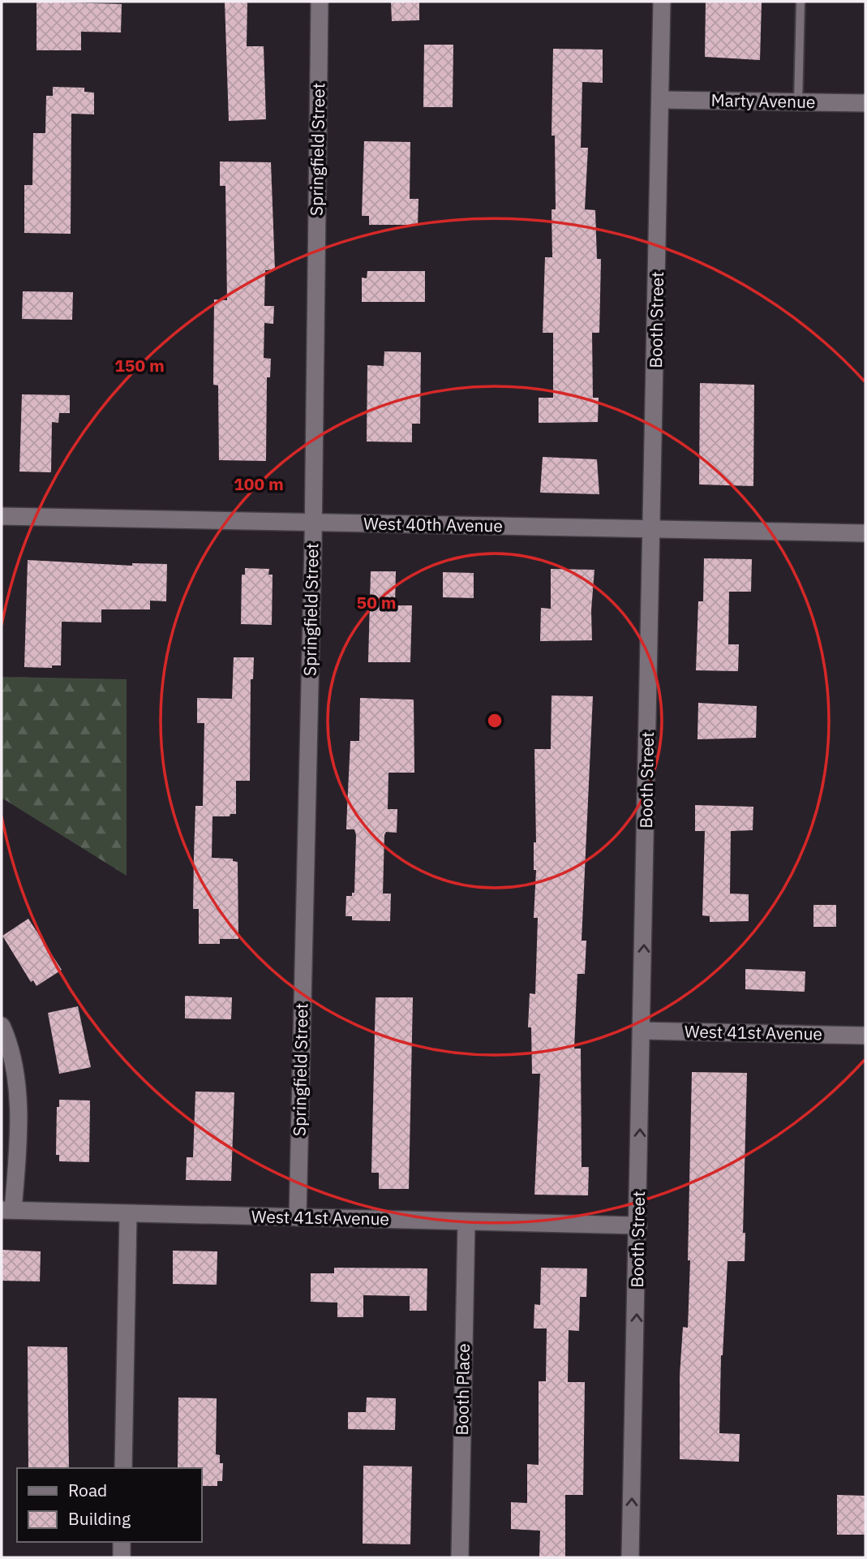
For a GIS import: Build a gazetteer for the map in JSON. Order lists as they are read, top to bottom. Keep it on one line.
{"streets":{"street":["Marty Avenue","Springfield Street","Booth Street","West 40th Avenue","West 41st Avenue","Booth Place"]},"crossings":[["Marty Avenue","Booth Street"],["Springfield Street","West 40th Avenue"],["Springfield Street","West 41st Avenue"],["Booth Street","West 40th Avenue"],["Booth Street","West 41st Avenue"],["West 41st Avenue","Booth Place"]],"one_way":["Booth Street"],"legend":["Road","Building"],"rings":["150 m","100 m","50 m"]}
